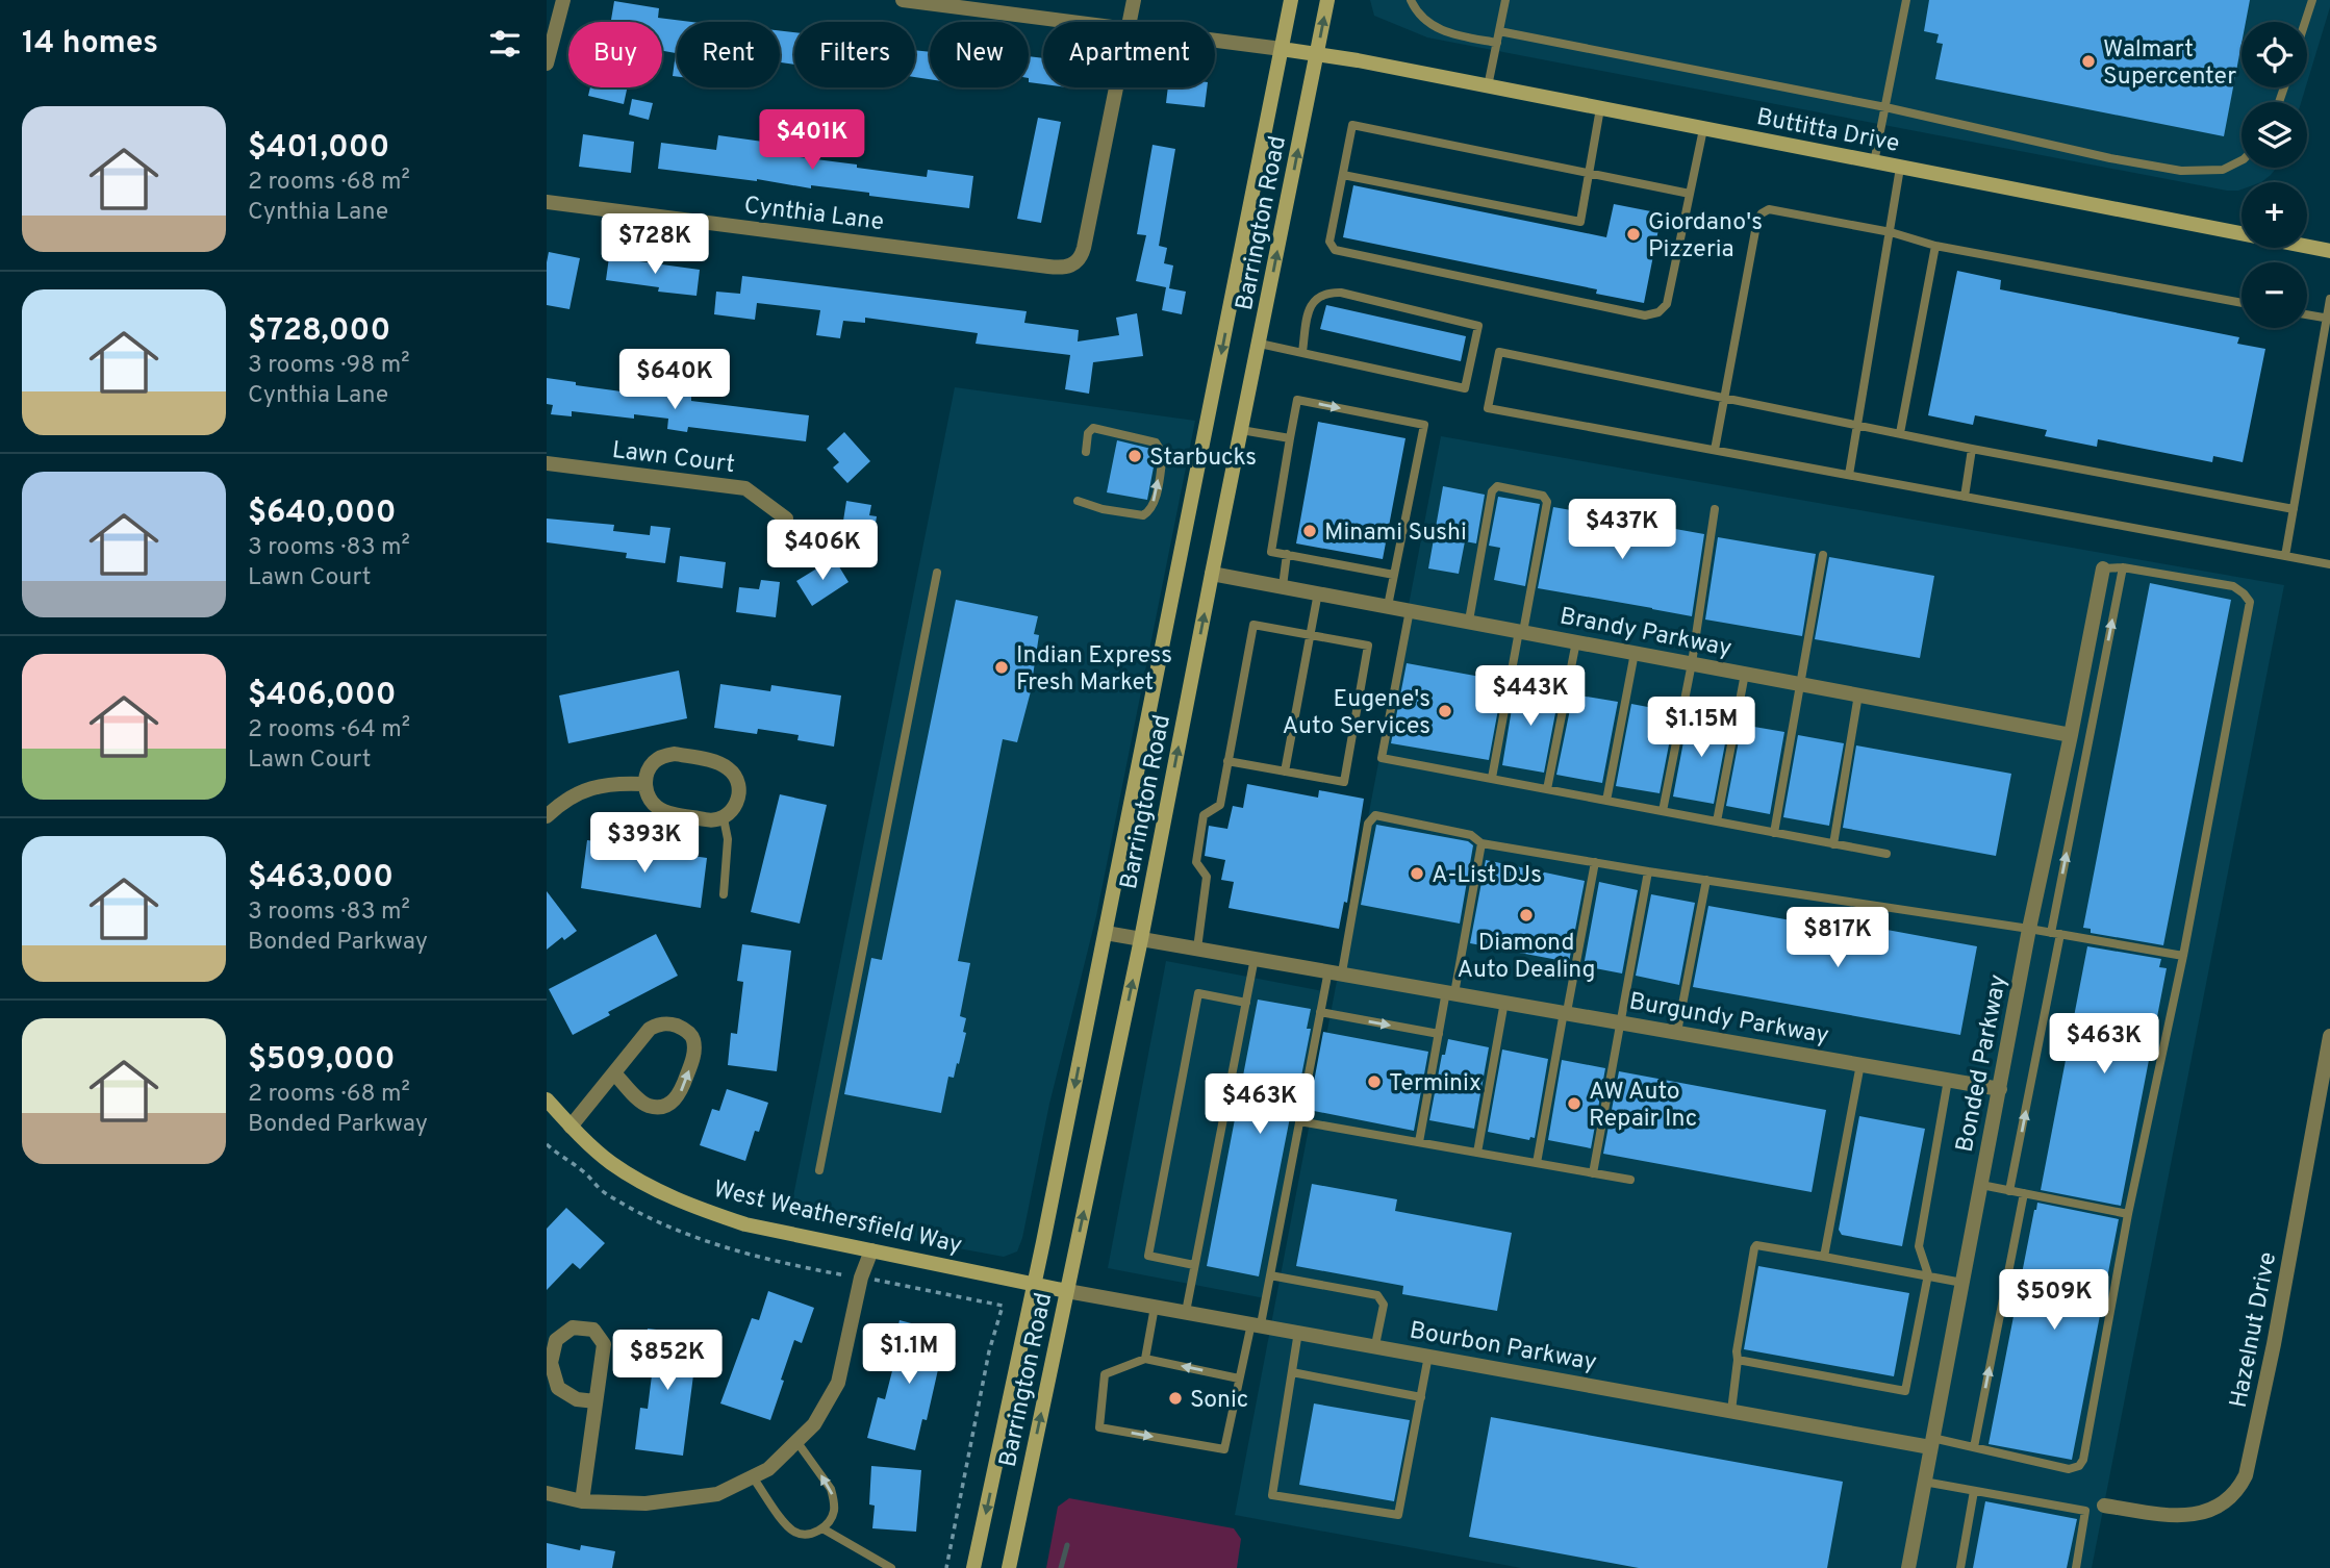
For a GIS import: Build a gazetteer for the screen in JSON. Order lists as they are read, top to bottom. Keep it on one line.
{"streets":{"main road":["Buttitta Drive","Barrington Road","West Weathersfield Way"],"street":["Cynthia Lane","Lawn Court","Brandy Parkway","Burgundy Parkway","Bonded Parkway","Hazelnut Drive","Bourbon Parkway"]},"crossings":[["Buttitta Drive","Barrington Road"],["Barrington Road","Brandy Parkway"],["Barrington Road","Burgundy Parkway"],["Barrington Road","West Weathersfield Way"],["Barrington Road","Bourbon Parkway"],["Brandy Parkway","Bonded Parkway"],["Burgundy Parkway","Bonded Parkway"],["Bonded Parkway","Bourbon Parkway"],["West Weathersfield Way","Bourbon Parkway"]],"places":["Walmart Supercenter","Giordano's Pizzeria","Starbucks","Minami Sushi","Indian Express Fresh Market","Eugene's Auto Services","A-List DJs","Diamond Auto Dealing","Terminix","AW Auto Repair Inc","Sonic"],"page":{"heading":"14 homes","map_buttons":["+","−"],"chip":["Buy","Rent","Filters","New","Apartment"],"list":[{"name":"$401,000","note":"2 rooms · 68 m² · Cynthia Lane"},{"name":"$728,000","note":"3 rooms · 98 m² · Cynthia Lane"},{"name":"$640,000","note":"3 rooms · 83 m² · Lawn Court"},{"name":"$406,000","note":"2 rooms · 64 m² · Lawn Court"},{"name":"$463,000","note":"3 rooms · 83 m² · Bonded Parkway"},{"name":"$509,000","note":"2 rooms · 68 m² · Bonded Parkway"}],"price":["$401K","$728K","$640K","$437K","$406K","$443K","$1.15M","$393K","$817K","$463K","$463K","$509K","$1.1M","$852K"]}}
